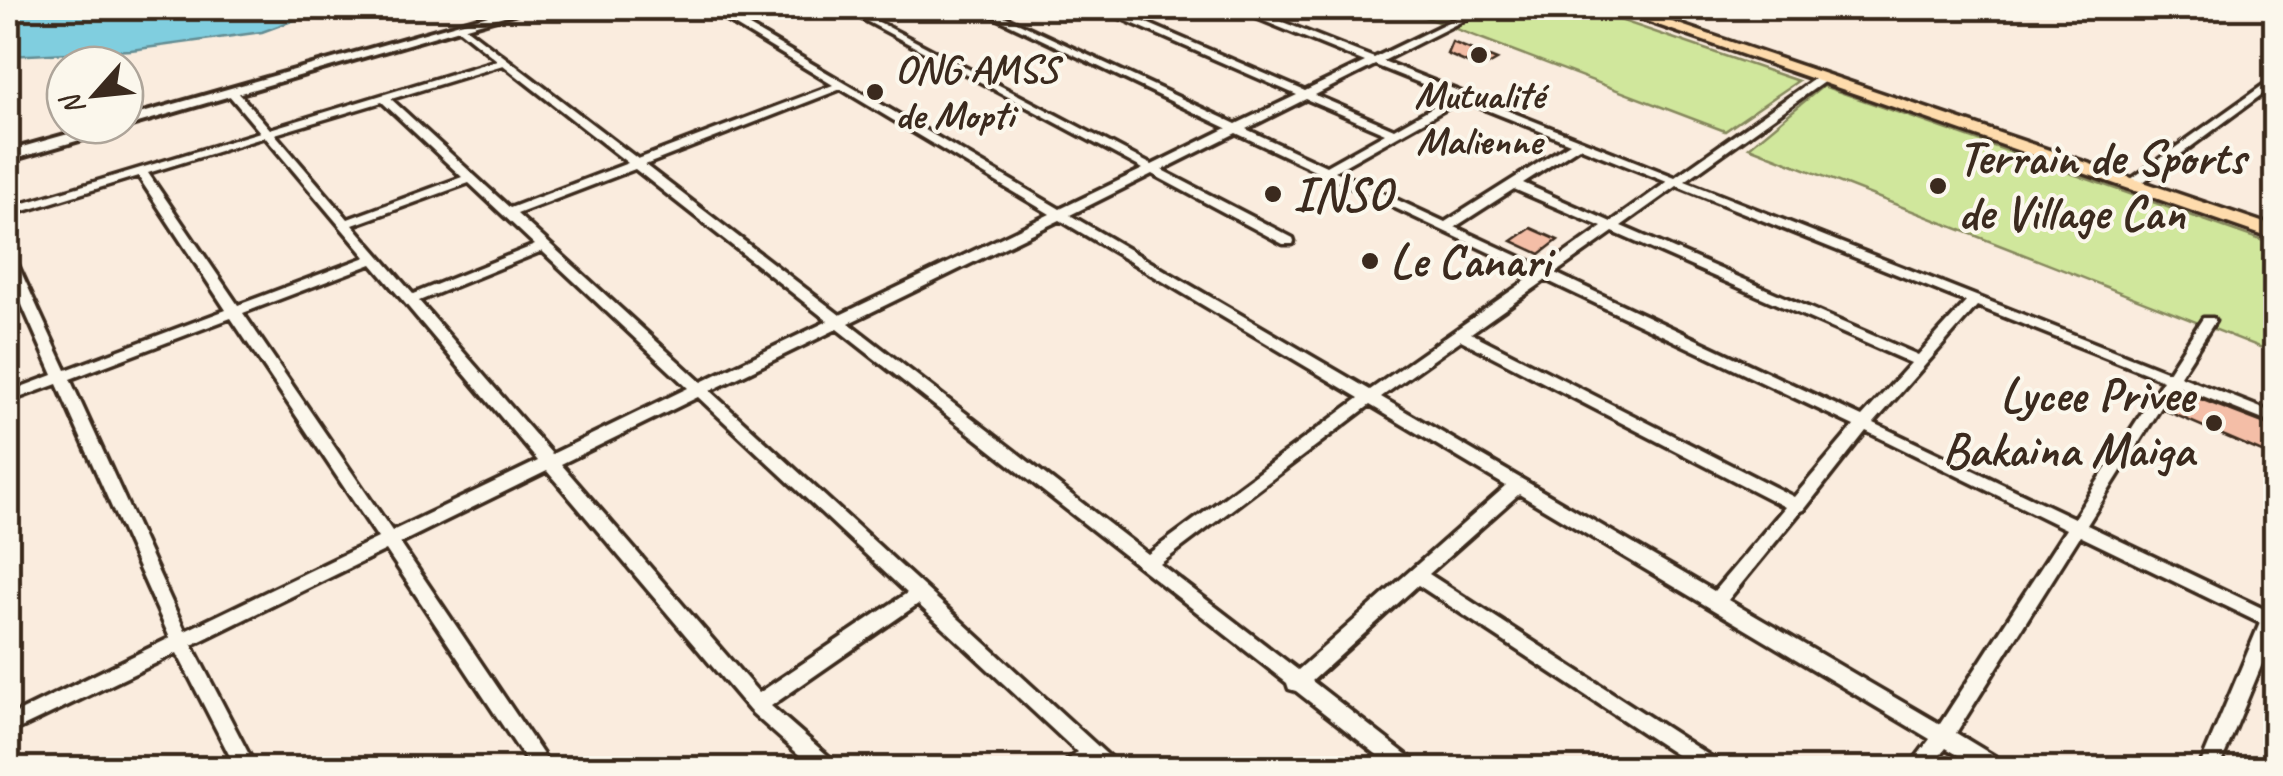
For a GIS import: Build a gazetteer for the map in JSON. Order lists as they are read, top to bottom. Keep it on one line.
{"places":["Mutualité Malienne","ONG AMSS de Mopti","Terrain de Sports de Village Can","INSO","Le Canari","Lycee Privee Bakaina Maiga"],"north":"bottom left"}
